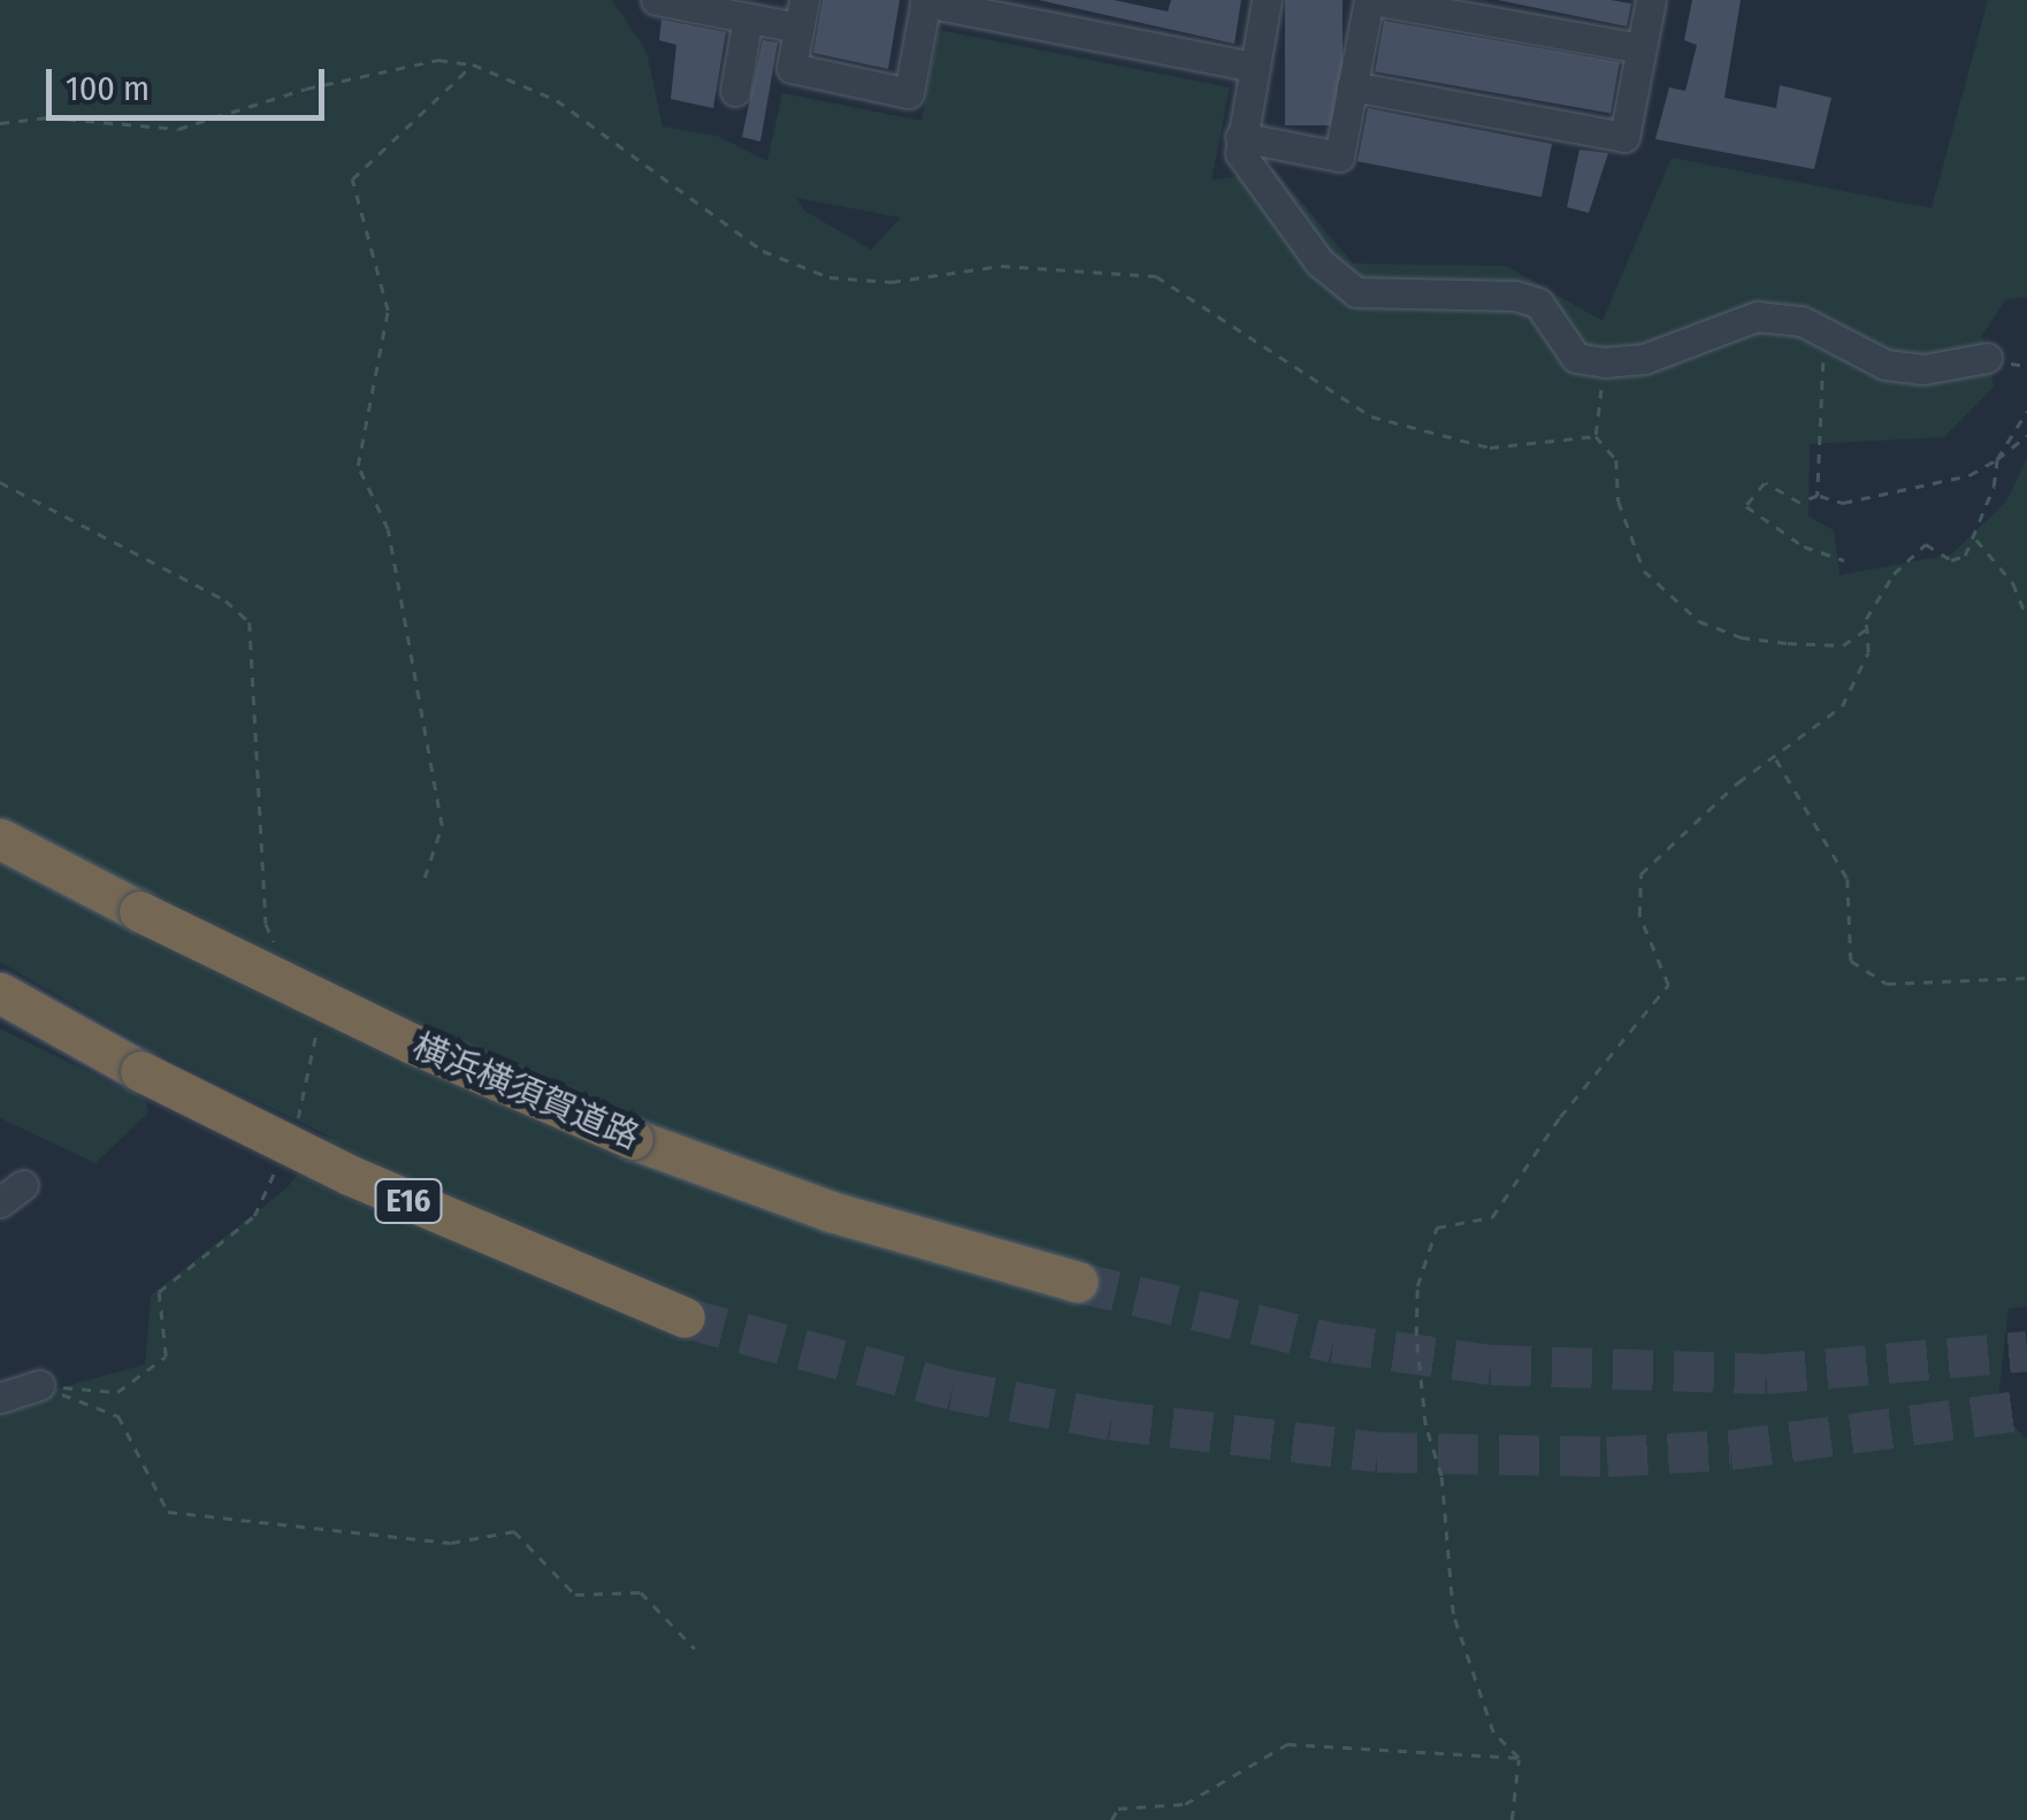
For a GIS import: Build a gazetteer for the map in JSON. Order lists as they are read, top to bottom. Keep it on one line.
{"streets":{"highway":["横浜横須賀道路","E16"]},"scale_bar":"100 m"}
